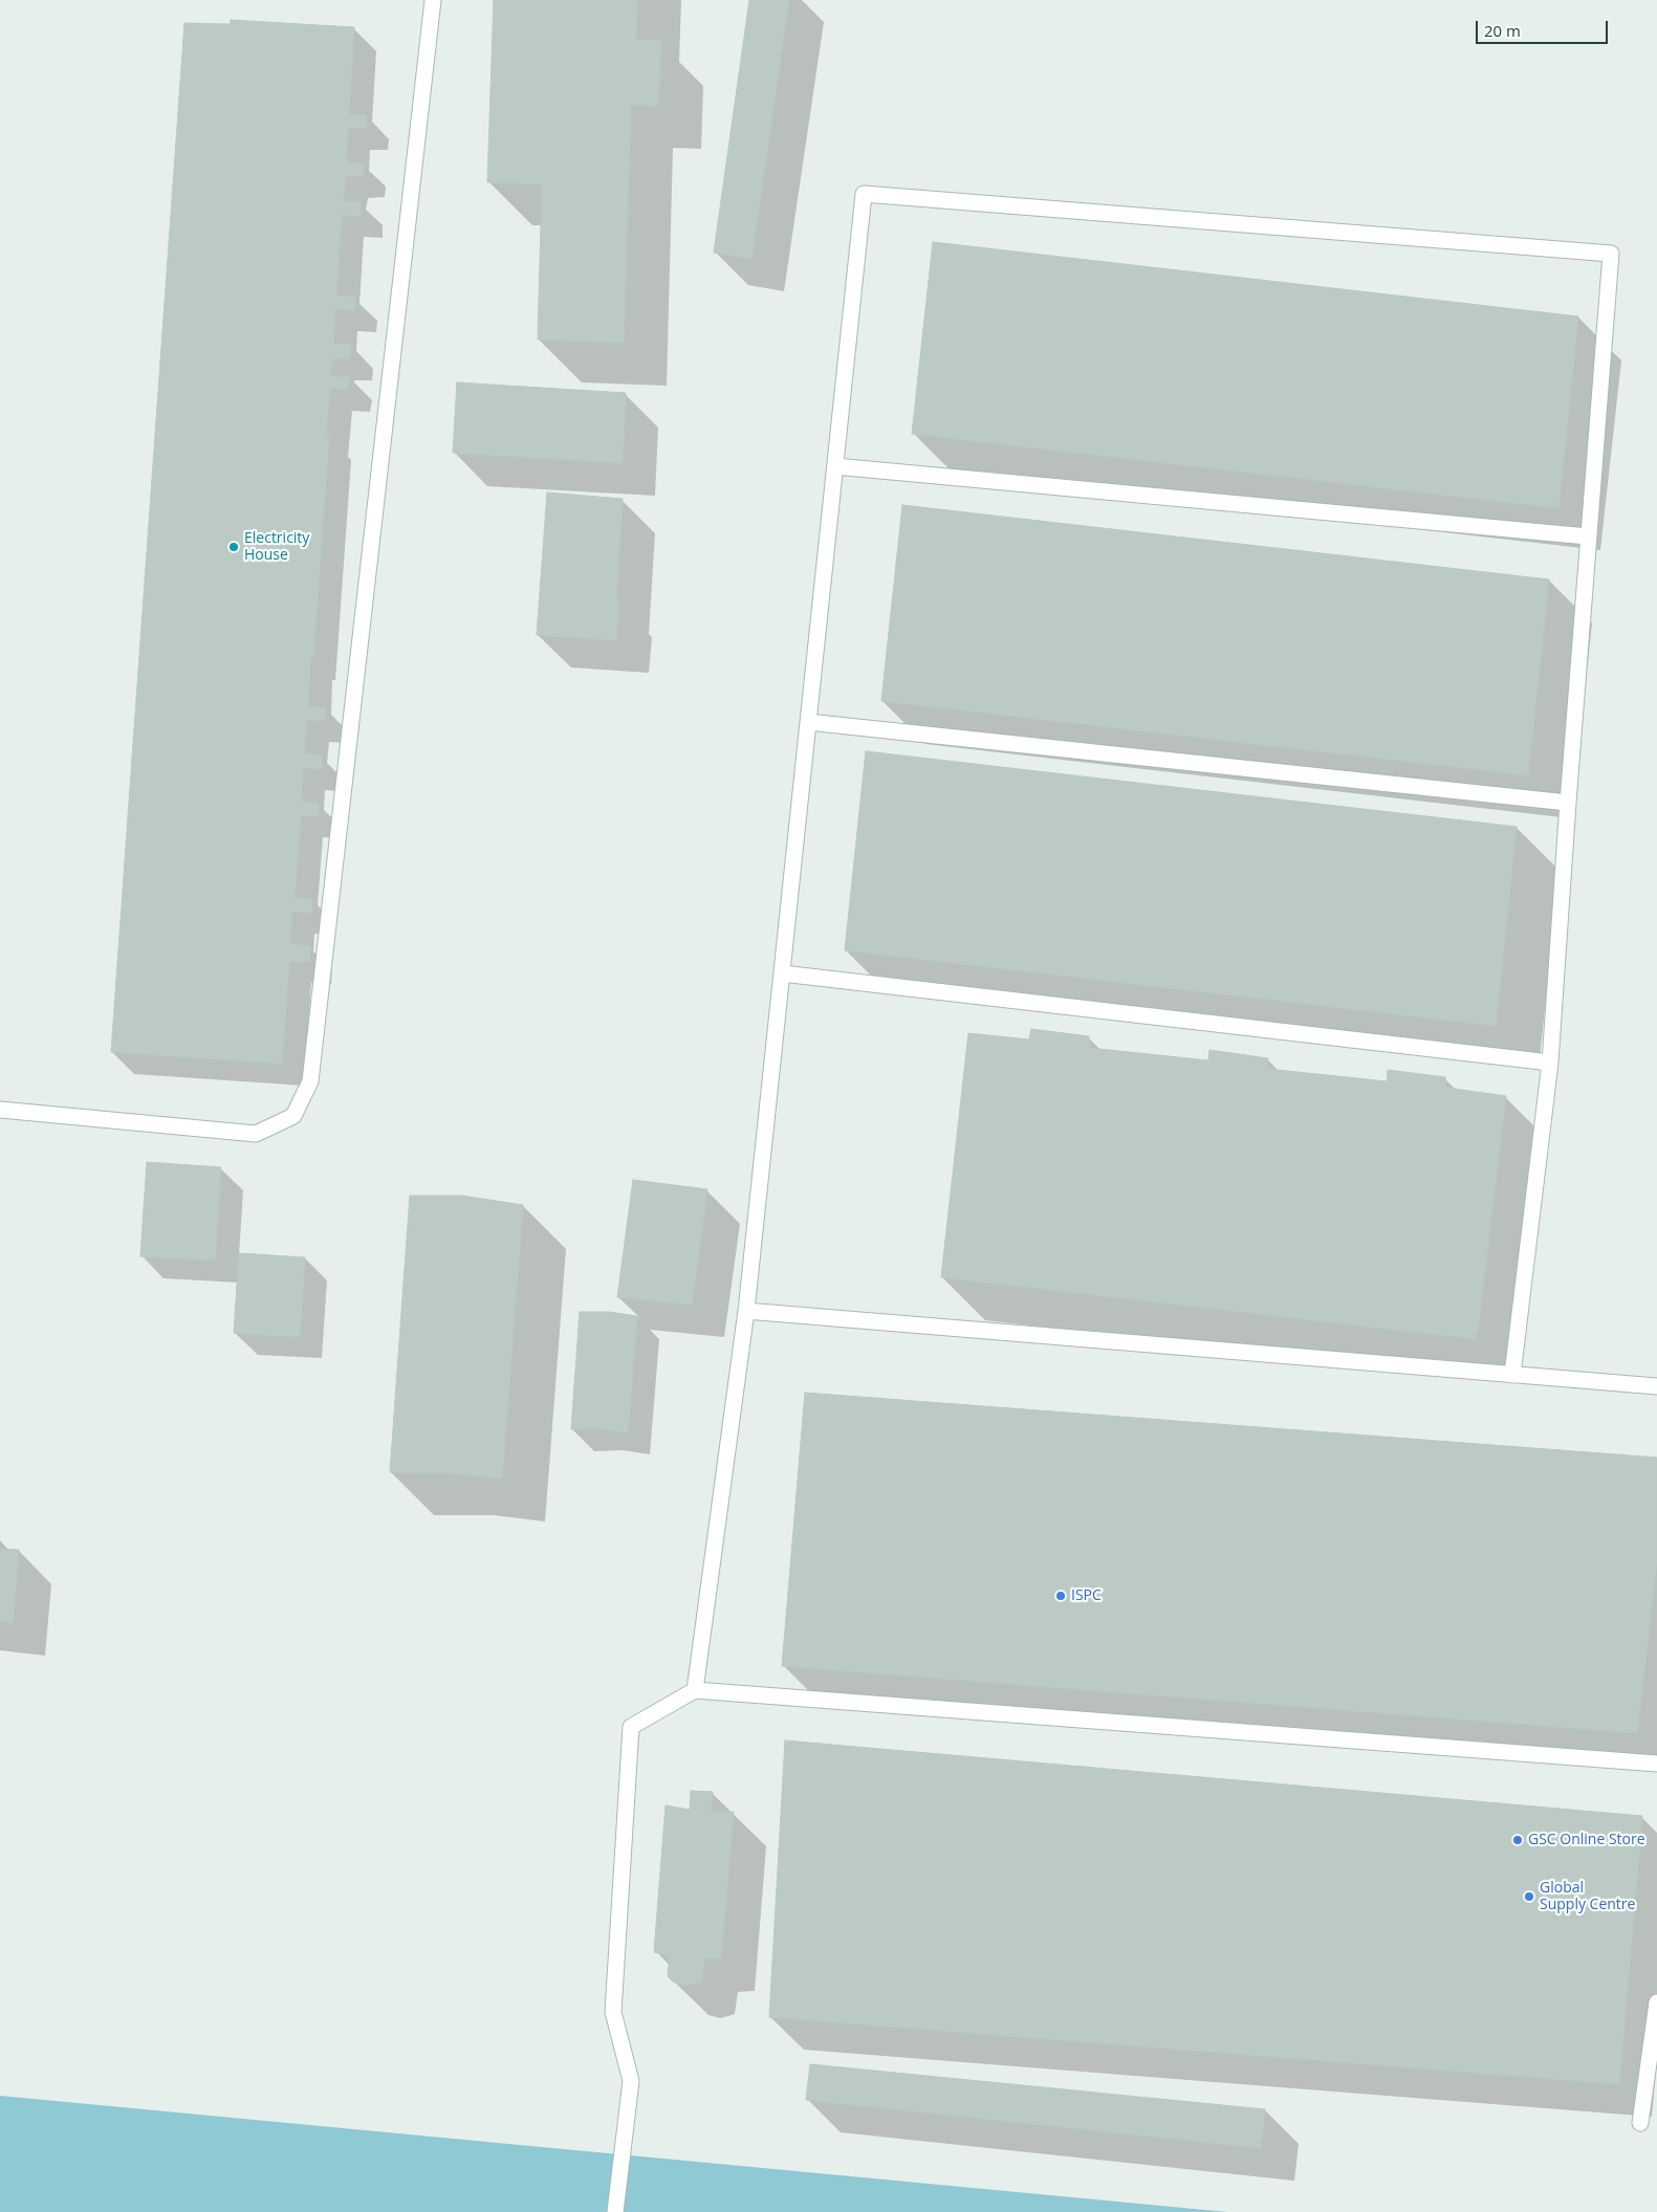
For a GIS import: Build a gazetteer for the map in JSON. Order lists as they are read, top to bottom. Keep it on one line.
{"places":["Electricity House","ISPC","GSC Online Store","Global Supply Centre"],"scale_bar":"20 m"}
